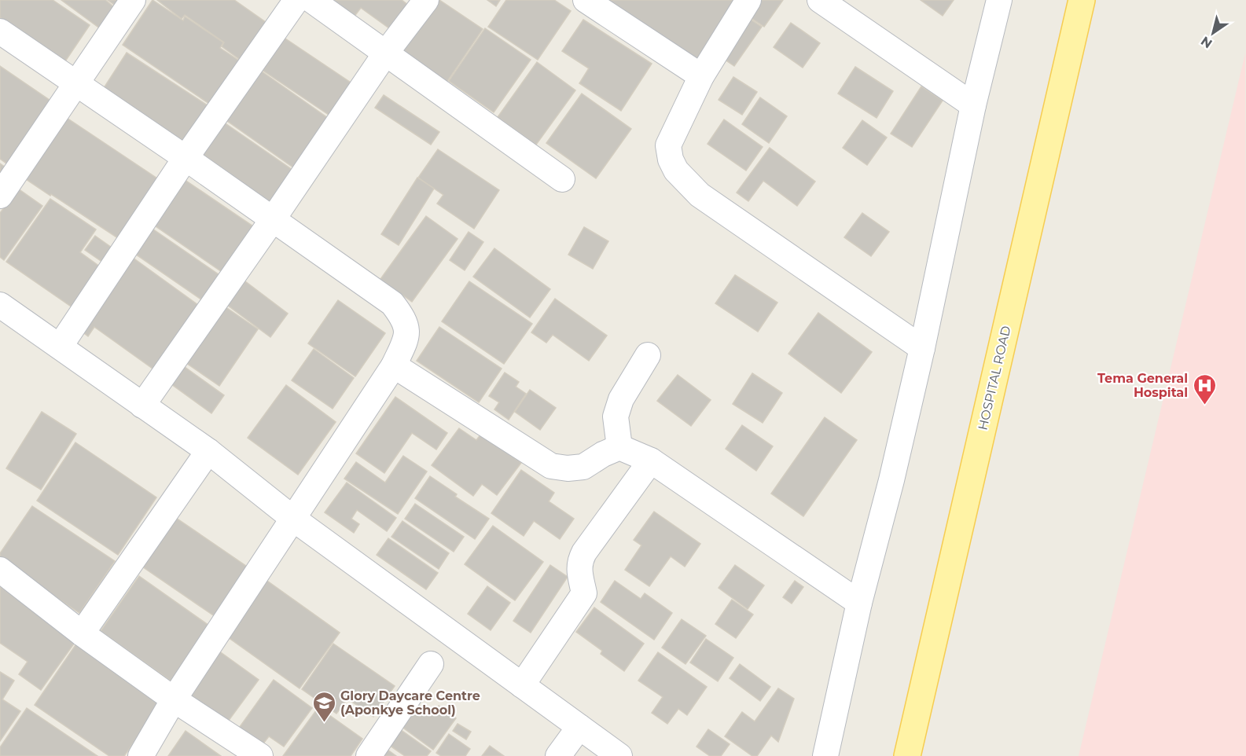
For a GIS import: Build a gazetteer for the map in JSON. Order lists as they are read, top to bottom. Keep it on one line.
{"streets":{"main road":["HOSPITAL ROAD"]},"places":{"hospital":["Tema General Hospital"],"school or university":["Glory Daycare Centre (Aponkye School)"]},"north":"bottom left"}
